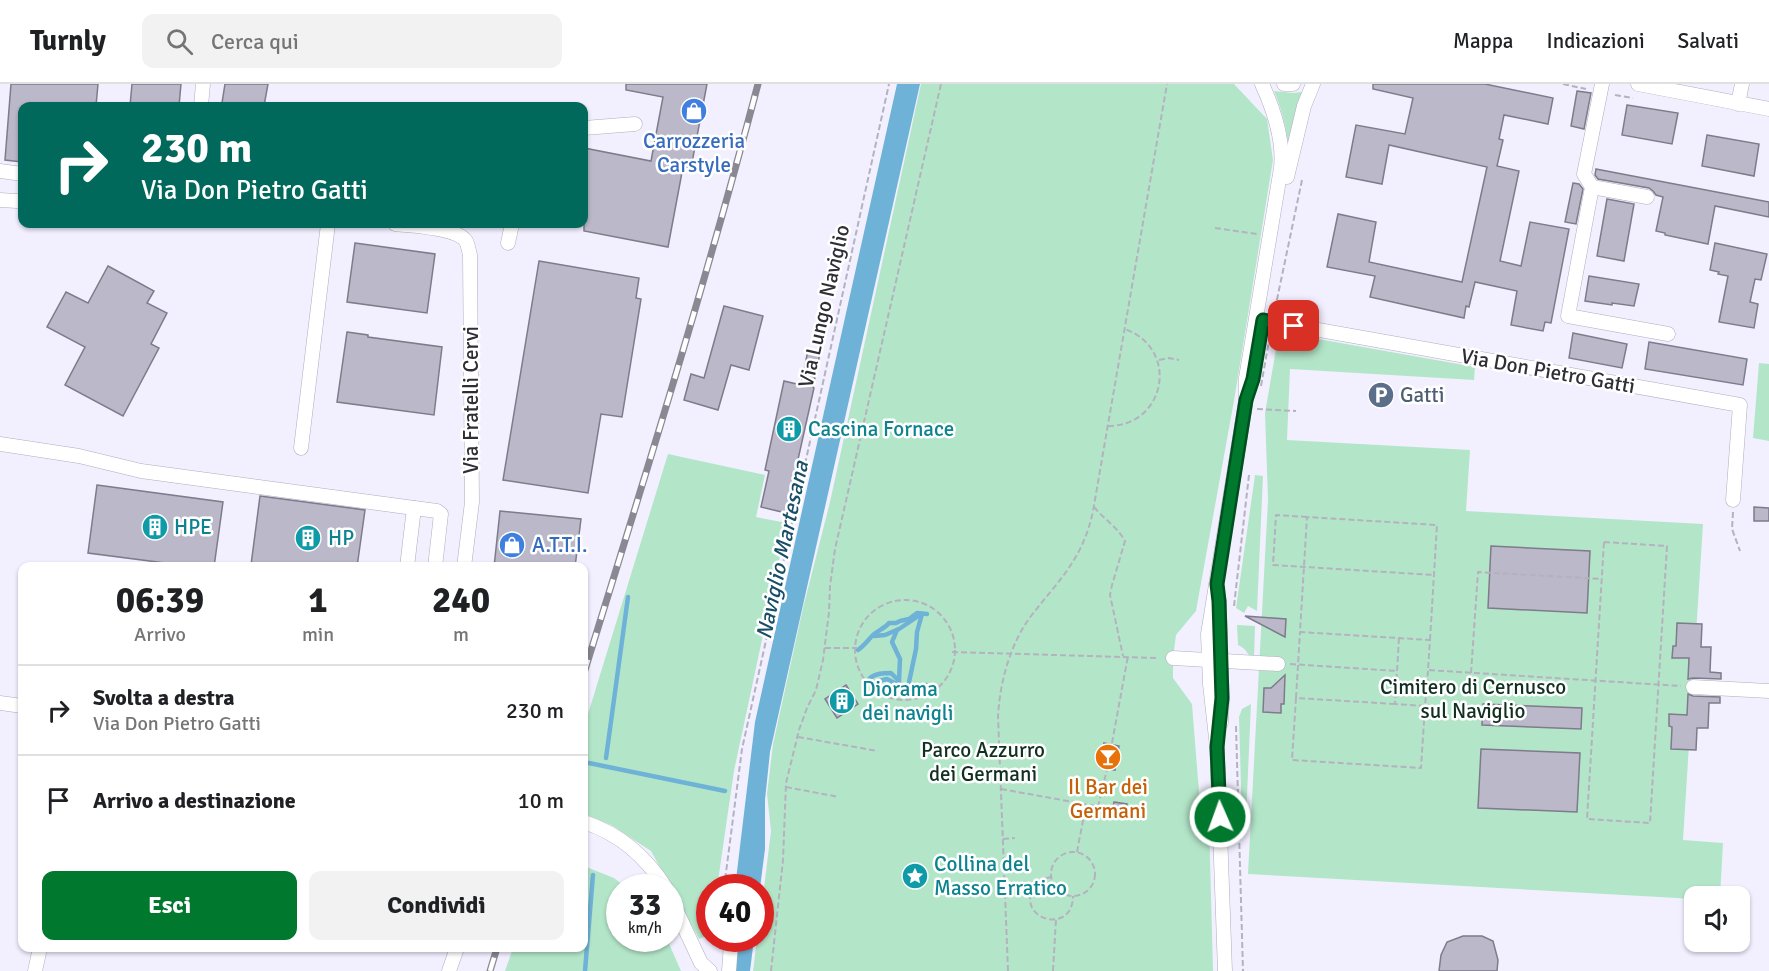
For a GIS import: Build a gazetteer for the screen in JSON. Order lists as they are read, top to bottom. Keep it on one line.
{"streets":{"street":["Via Don Pietro Gatti","Via Fratelli Cervi"],"path":["Via Lungo Naviglio"]},"water":["Naviglio Martesana"],"parks":["Cimitero di Cernusco sul Naviglio","Parco Azzurro dei Germani"],"places":{"shop":["Carrozzeria Carstyle","A.T.T.I."],"parking":["Gatti"],"building":["Cascina Fornace","HPE","HP","Diorama dei navigli"],"bar":["Il Bar dei Germani"],"place":["Collina del Masso Erratico"]},"page":{"header":"Turnly","search":"Cerca qui","nav":["Mappa","Indicazioni","Salvati"],"turn":["230 m","Via Don Pietro Gatti"],"eta":["06:39","Arrivo","1","min","240","m"],"list":[{"name":"Svolta a destra","note":"Via Don Pietro Gatti","value":"230 m"},{"name":"Arrivo a destinazione","value":"10 m"}],"buttons":["Esci","Condividi"],"speed":"33 km/h","limit":"40"}}
